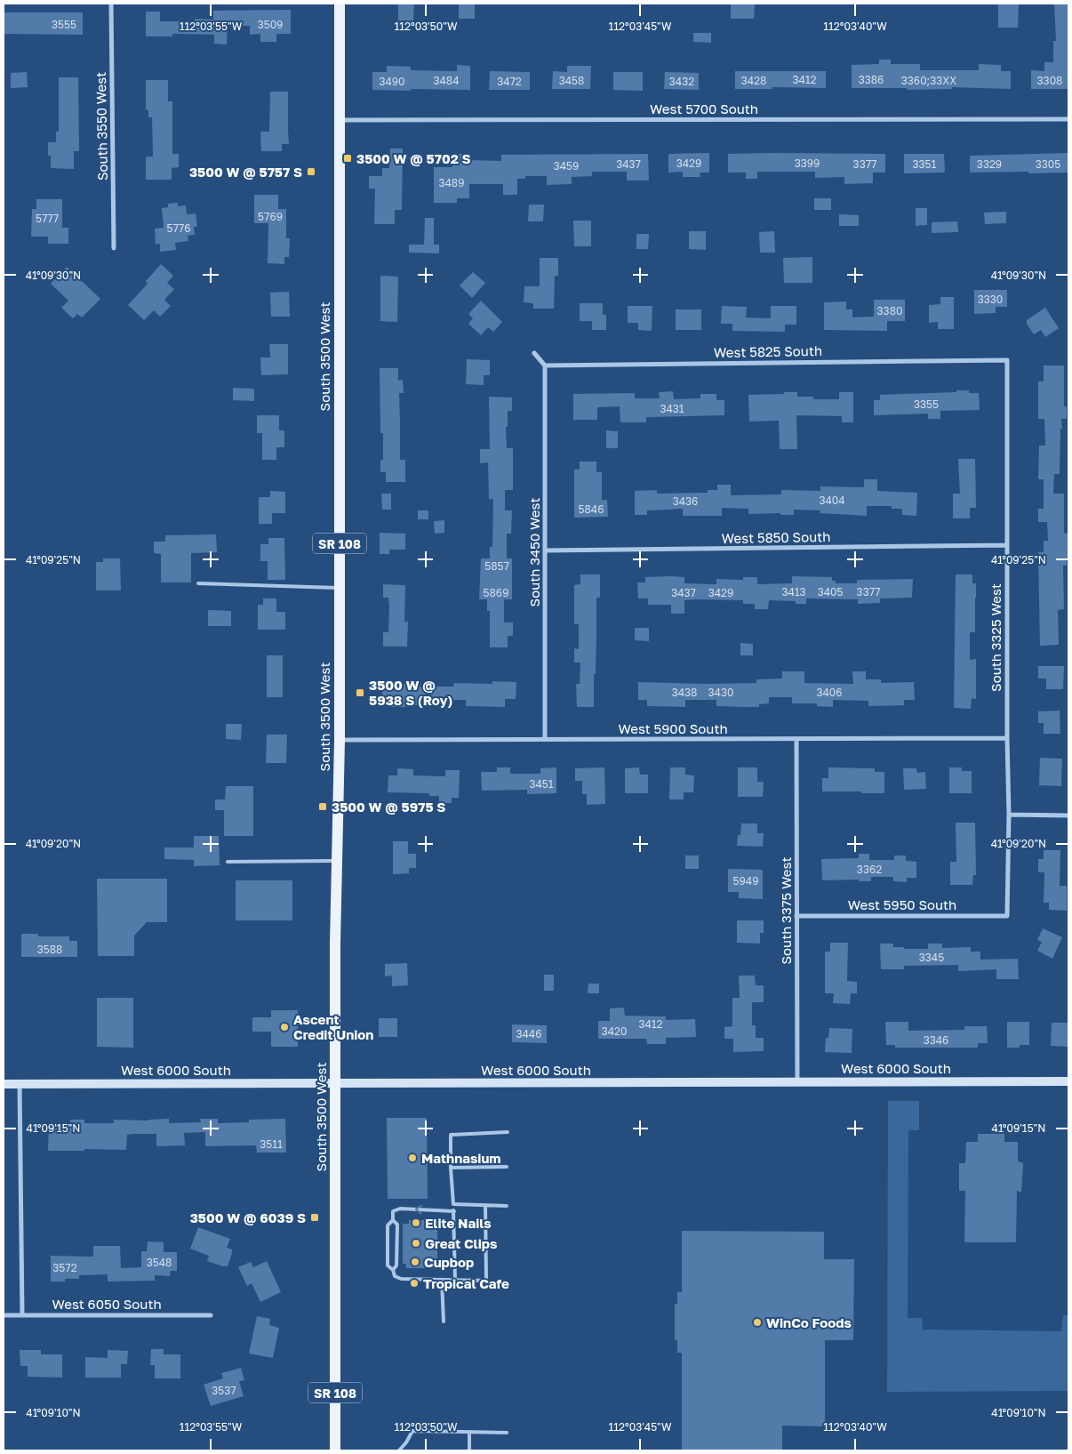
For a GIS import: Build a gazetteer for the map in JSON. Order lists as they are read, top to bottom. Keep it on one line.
{"streets":{"main road":["South 3500 West","SR 108"],"street":["West 5700 South","South 3550 West","West 5825 South","West 5850 South","South 3450 West","South 3325 West","West 5900 South","West 5950 South","South 3375 West","West 6000 South","West 6050 South"]},"crossings":[["West 5700 South","South 3500 West"],["West 5825 South","South 3450 West"],["West 5825 South","South 3325 West"],["South 3500 West","West 5900 South"],["South 3500 West","West 6000 South"],["West 5850 South","South 3450 West"],["West 5850 South","South 3325 West"],["South 3450 West","West 5900 South"],["South 3325 West","West 5900 South"],["South 3325 West","West 5950 South"],["West 5900 South","South 3375 West"],["West 5950 South","South 3375 West"],["South 3375 West","West 6000 South"]],"places":{"transit":["3500 W @ 5702 S","3500 W @ 5757 S","3500 W @ 5938 S (Roy)","3500 W @ 5975 S","3500 W @ 6039 S"],"other":["Ascent Credit Union","Mathnasium","Elite Nails","Great Clips","Cupbop","Tropical Cafe","WinCo Foods"]},"house_numbers":["3555","3509","3412","3386","3484","3458","3428","3360;33XX","3308","3490","3472","3432","3429","3399","3437","3377","3351","3329","3305","3459","3489","5769","5777","5776","3330","3380","3355","3431","3404","3436","5846","5857","3413","3405","3377","5869","3437","3429","3438","3430","3406","3451","3362","5949","3588","3345","3412","3420","3446","3346","3511","3548","3572","3537"],"coordinates":["112°03'55\"W","112°03'50\"W","112°03'45\"W","112°03'40\"W","41°09'30\"N","41°09'25\"N","41°09'20\"N","41°09'15\"N","41°09'10\"N"]}
